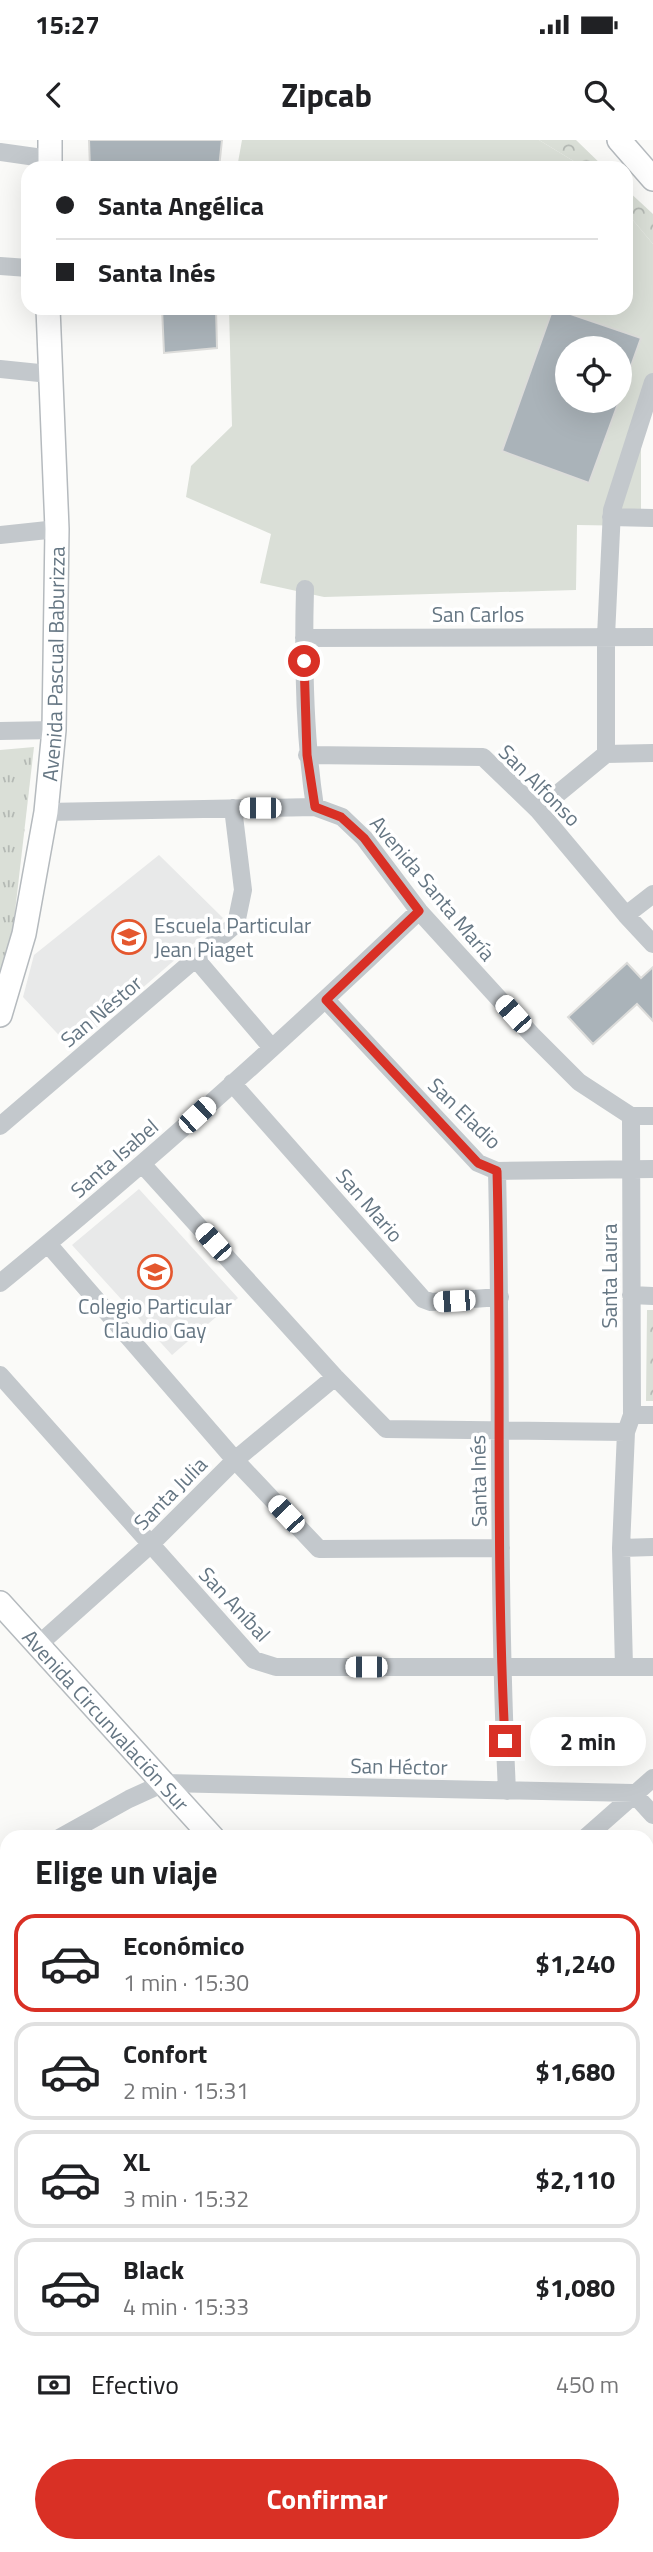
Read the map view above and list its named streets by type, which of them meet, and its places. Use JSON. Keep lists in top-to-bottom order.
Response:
{
  "streets": {
    "main road": ["Avenida Pascual Baburizza", "Avenida Circunvalación Sur"],
    "street": [
      "San Carlos",
      "San Alfonso",
      "Avenida Santa María",
      "San Néstor",
      "San Eladio",
      "Santa Isabel",
      "San Mario",
      "Santa Laura",
      "Santa Inés",
      "Santa Julia",
      "San Aníbal",
      "San Héctor"
    ]
  },
  "crossings": [
    ["Avenida Pascual Baburizza", "Avenida Santa María"],
    ["Avenida Santa María", "San Néstor"],
    ["Avenida Santa María", "Santa Isabel"],
    ["Avenida Santa María", "Santa Laura"],
    ["San Eladio", "Santa Isabel"],
    ["San Eladio", "Santa Laura"],
    ["San Eladio", "Santa Inés"],
    ["Santa Isabel", "San Mario"],
    ["San Mario", "Santa Inés"],
    ["Santa Laura", "San Aníbal"],
    ["Santa Inés", "San Aníbal"],
    ["Santa Inés", "San Héctor"],
    ["Santa Julia", "San Aníbal"],
    ["Santa Julia", "Avenida Circunvalación Sur"],
    ["Avenida Circunvalación Sur", "San Héctor"]
  ],
  "places": {
    "school or university": ["Escuela Particular Jean Piaget", "Colegio Particular Claudio Gay"]
  },
  "page": {
    "status": "15:27",
    "header": "Zipcab",
    "banner": ["Santa Angélica", "Santa Inés"],
    "bubble": "2 min",
    "heading": "Elige un viaje",
    "list": [
      {
        "name": "Económico",
        "note": "1 min · 15:30",
        "value": "$1,240"
      },
      {
        "name": "Confort",
        "note": "2 min · 15:31",
        "value": "$1,680"
      },
      {
        "name": "XL",
        "note": "3 min · 15:32",
        "value": "$2,110"
      },
      {
        "name": "Black",
        "note": "4 min · 15:33",
        "value": "$1,080"
      }
    ],
    "pay": ["Efectivo", "450 m"],
    "buttons": "Confirmar"
  }
}
